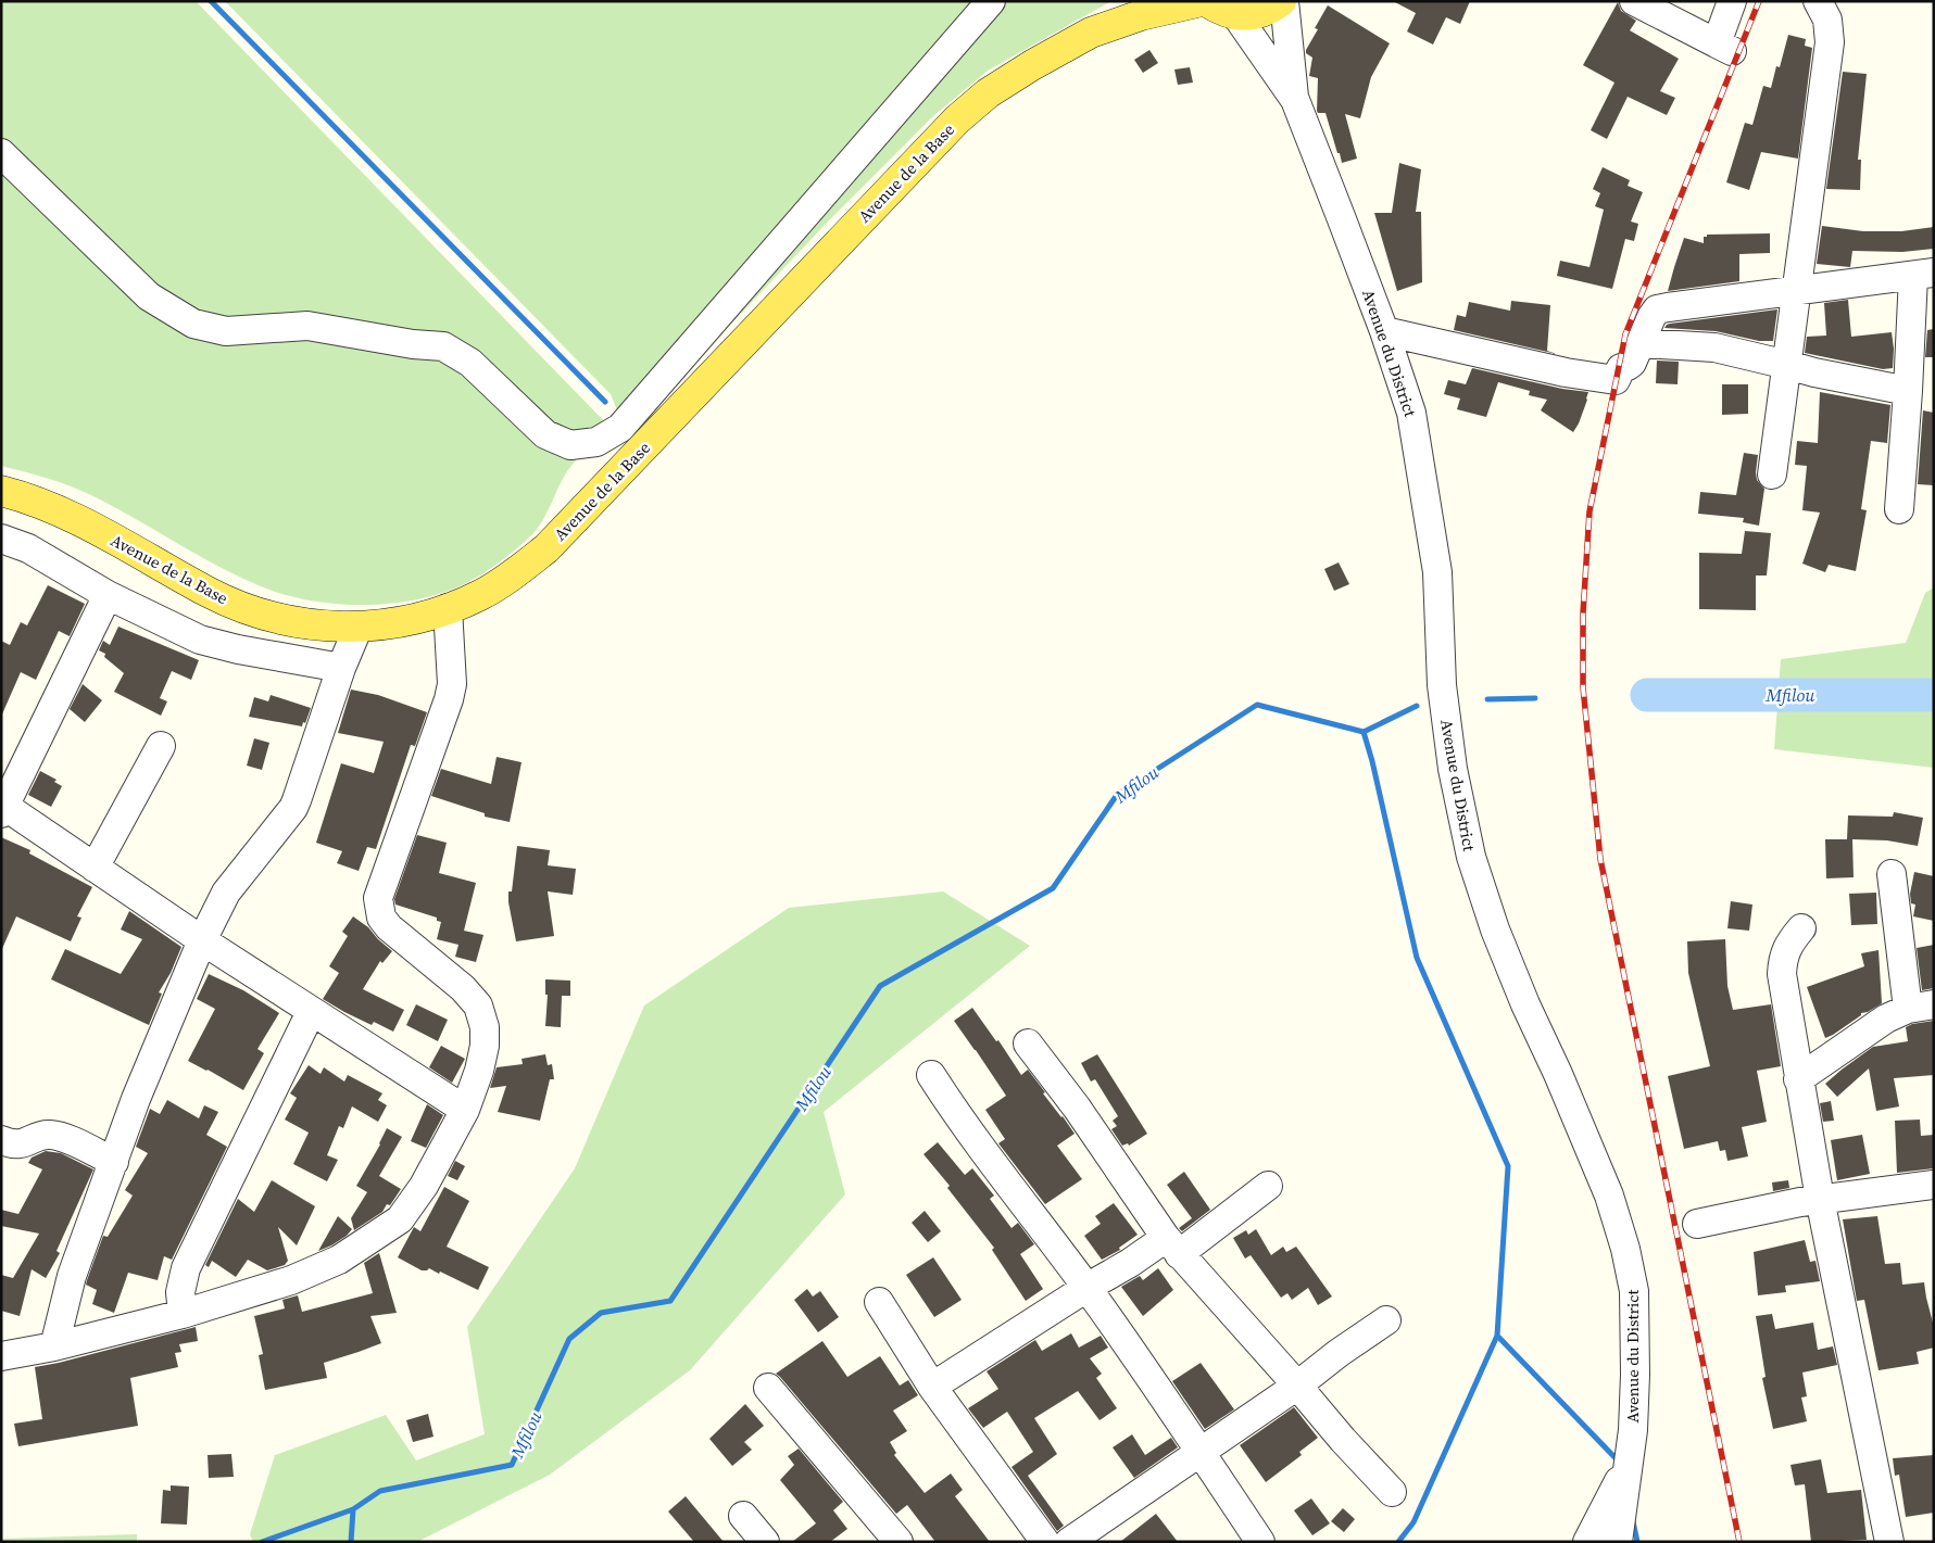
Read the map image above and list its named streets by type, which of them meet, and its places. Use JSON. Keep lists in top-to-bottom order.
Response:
{
  "streets": {
    "main road": ["Avenue de la Base"],
    "street": ["Avenue du District"]
  },
  "water": ["Mfilou"]
}
